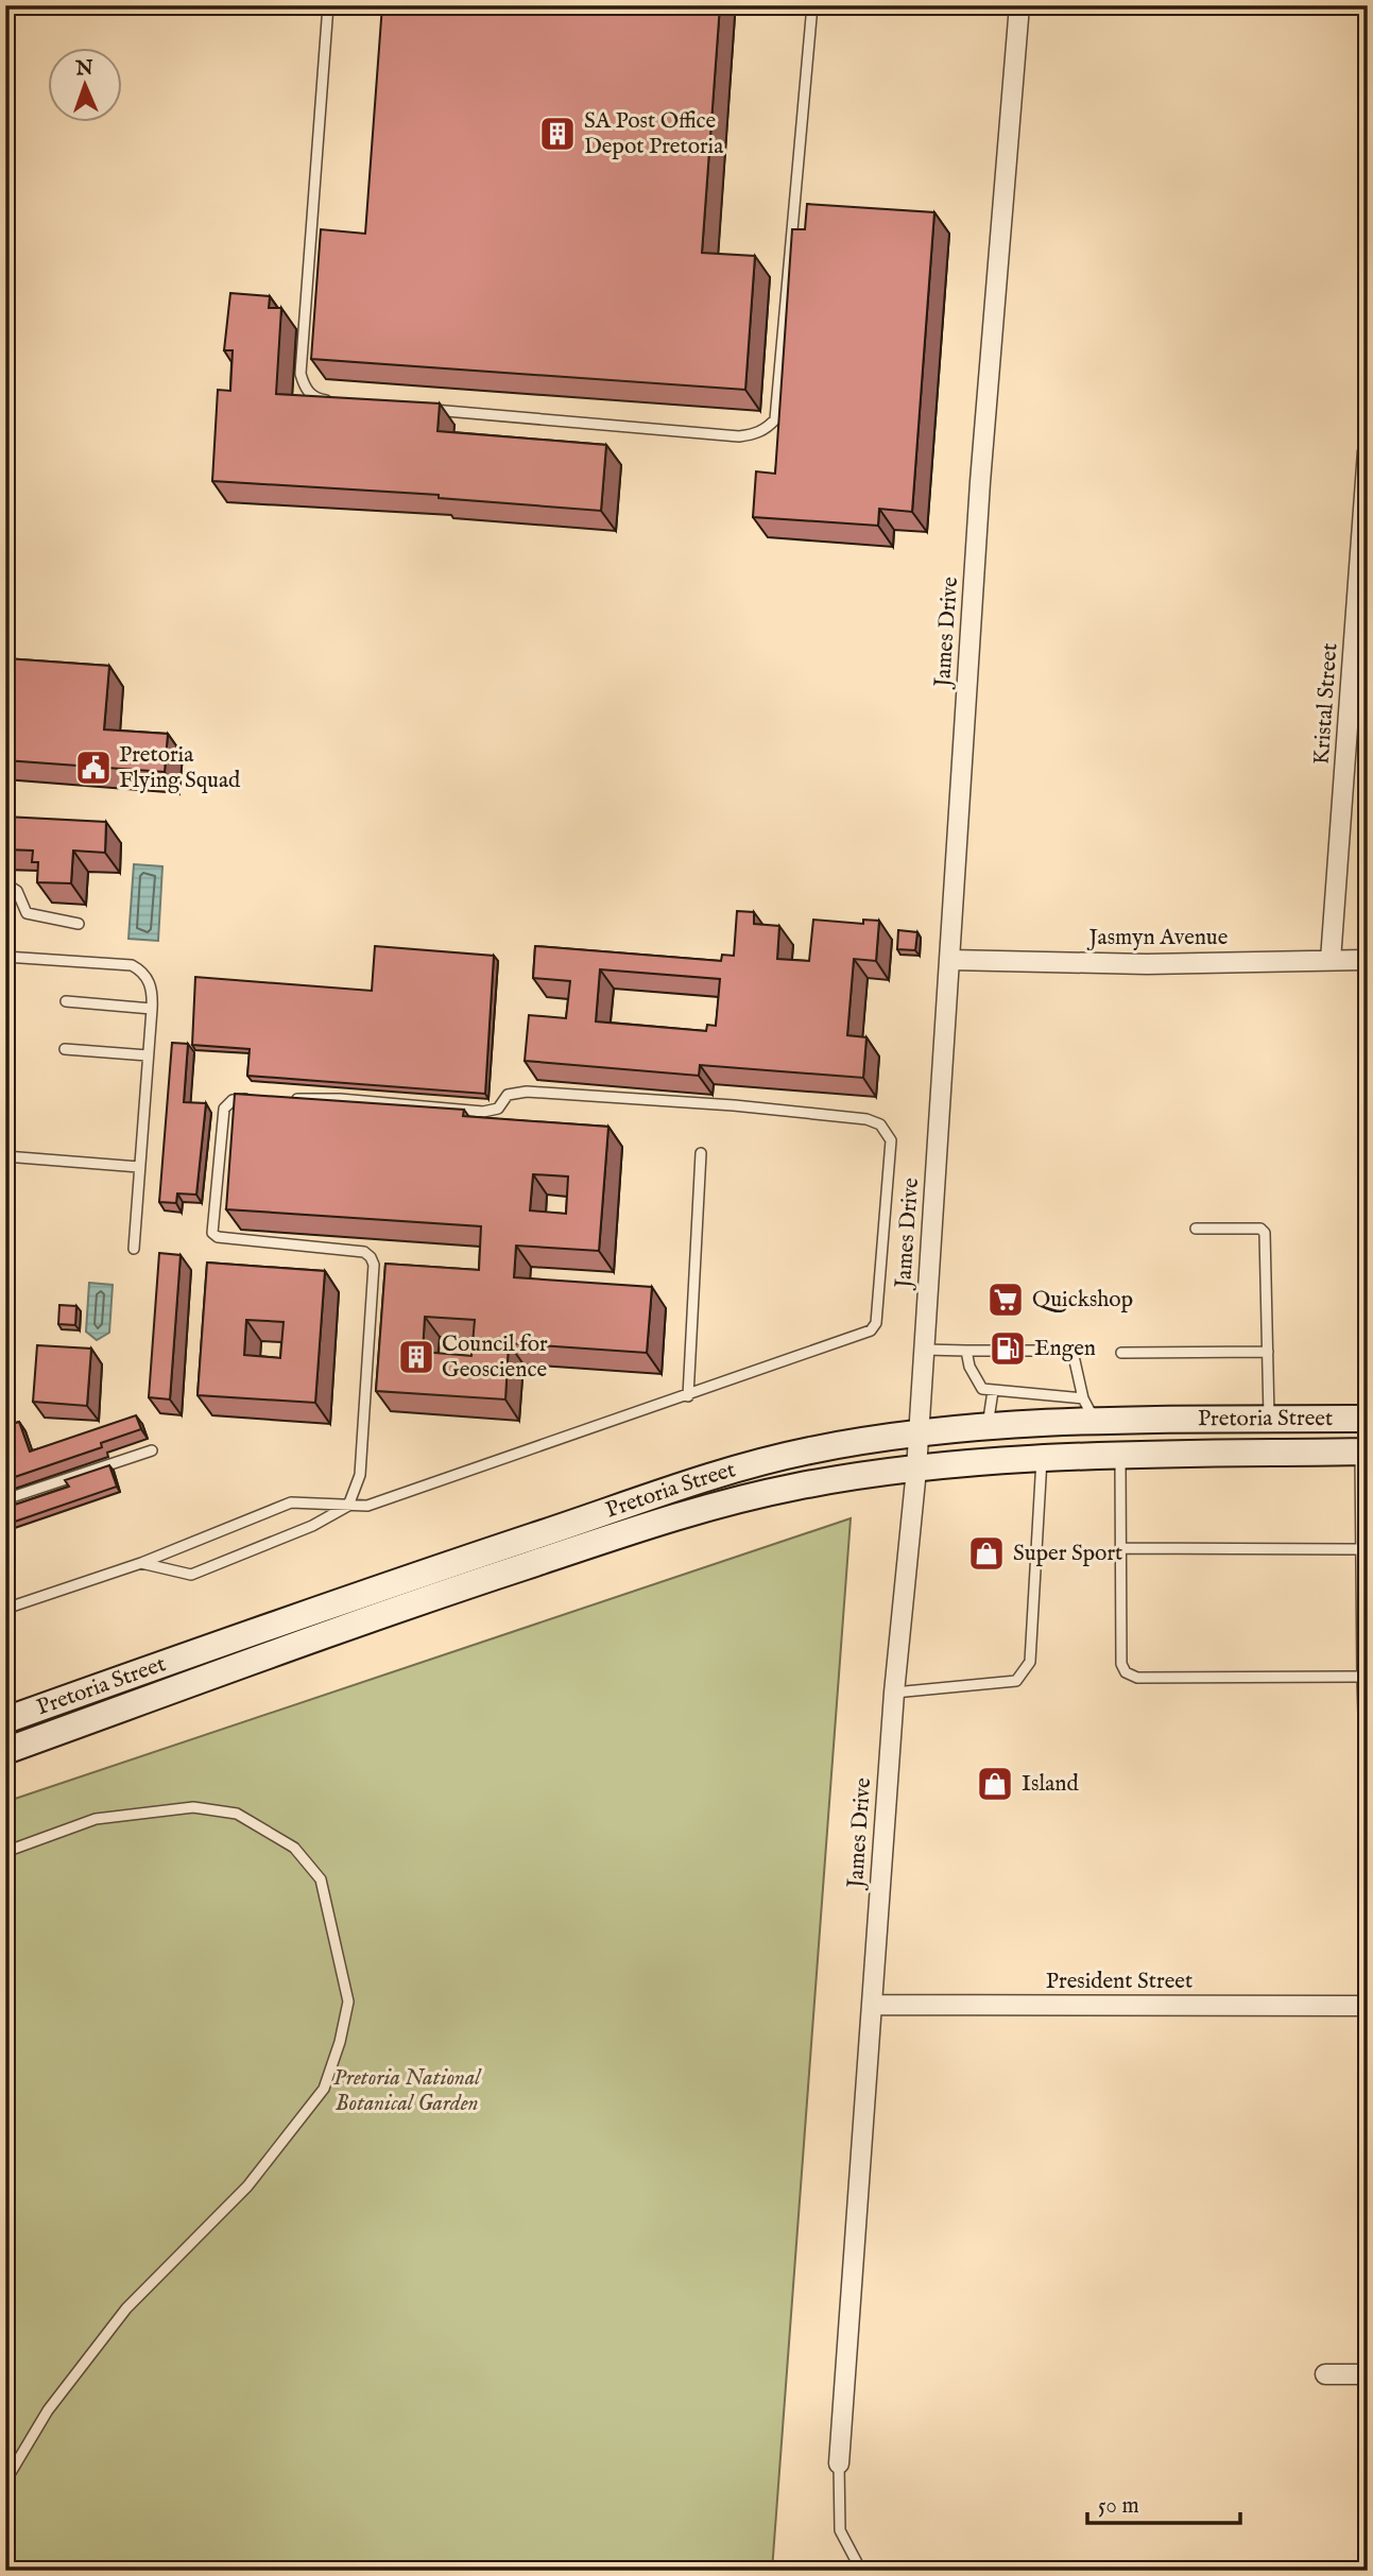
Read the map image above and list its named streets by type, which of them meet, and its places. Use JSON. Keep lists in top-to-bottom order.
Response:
{
  "streets": {
    "main road": ["Pretoria Street"],
    "street": [
      "James Drive",
      "Kristal Street",
      "Jasmyn Avenue",
      "President Street"
    ]
  },
  "crossings": [
    ["James Drive", "Jasmyn Avenue"],
    ["James Drive", "Pretoria Street"],
    ["James Drive", "President Street"],
    ["Kristal Street", "Jasmyn Avenue"]
  ],
  "parks": ["Pretoria National Botanical Garden"],
  "places": {
    "building": ["SA Post Office Depot Pretoria", "Council for Geoscience"],
    "public building": ["Pretoria Flying Squad"],
    "supermarket": ["Quickshop"],
    "fuel station": ["Engen"],
    "shop": ["Super Sport", "Island"]
  },
  "scale_bar": "50 m",
  "north": "top"
}
